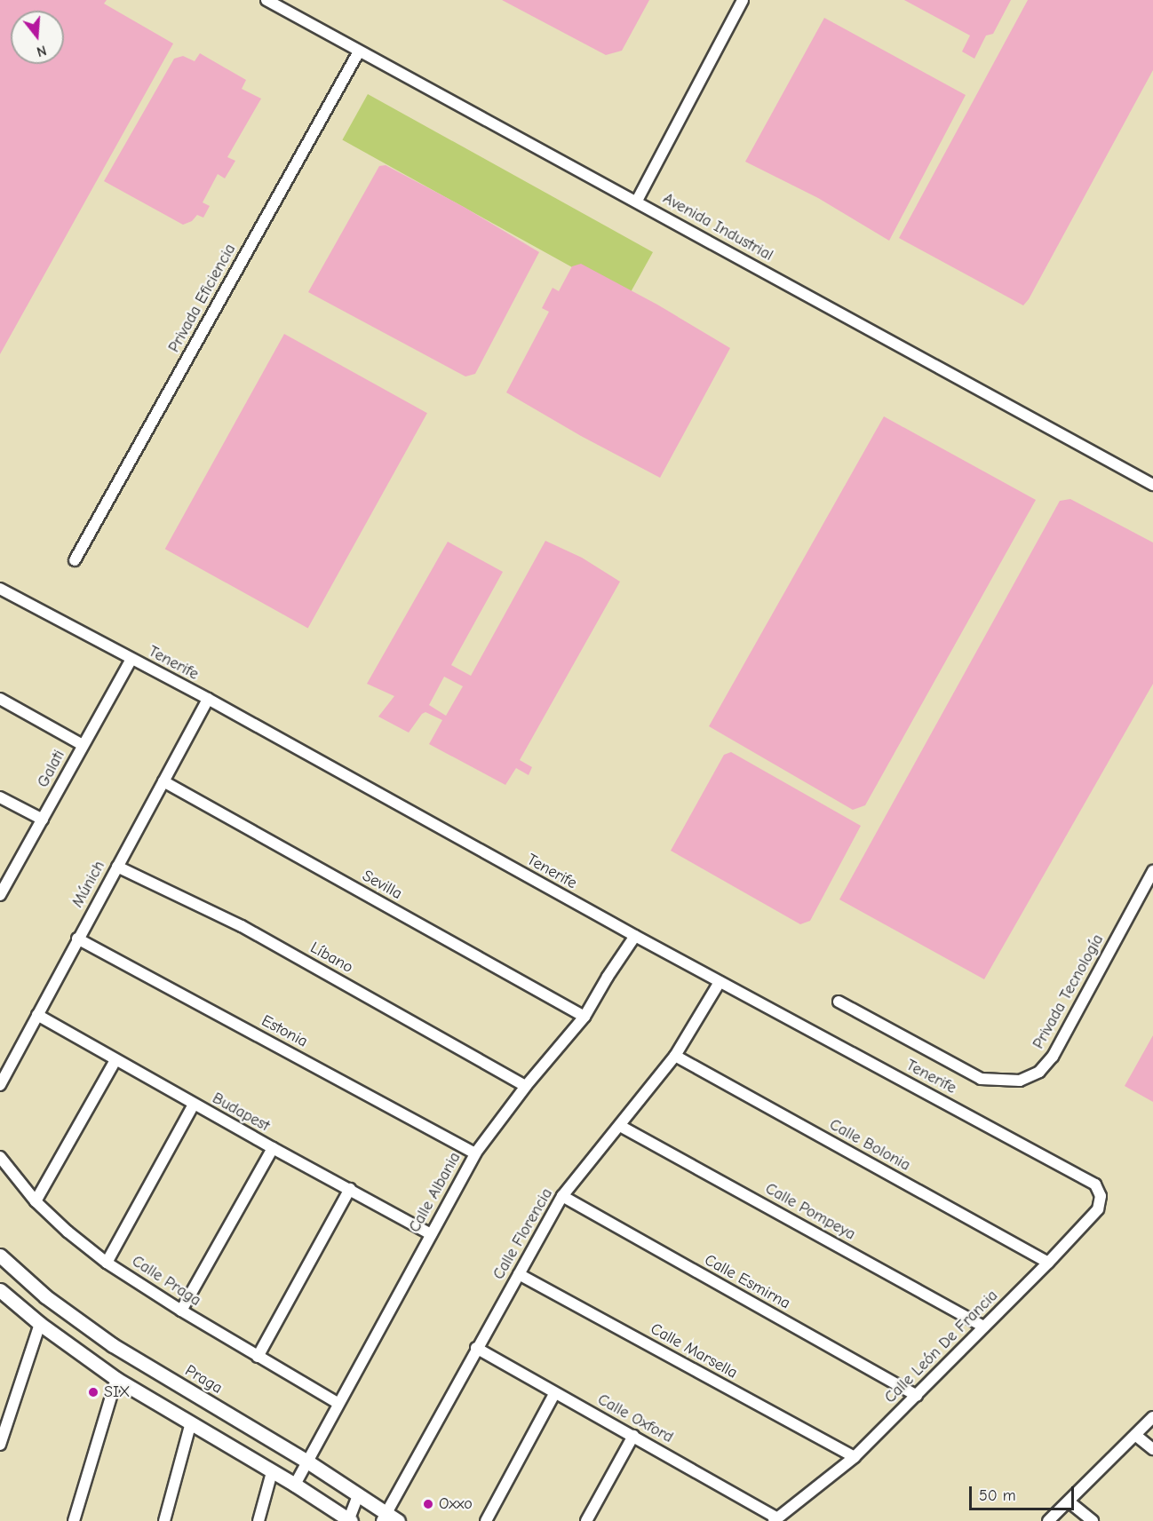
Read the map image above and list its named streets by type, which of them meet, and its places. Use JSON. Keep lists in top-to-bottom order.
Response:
{
  "streets": {
    "street": [
      "Avenida Industrial",
      "Privada Eficiencia",
      "Tenerife",
      "Galati",
      "Múnich",
      "Sevilla",
      "Líbano",
      "Privada Tecnología",
      "Estonia",
      "Budapest",
      "Calle Bolonia",
      "Calle Albania",
      "Calle Pompeya",
      "Calle Florencia",
      "Calle Praga",
      "Calle Esmirna",
      "Calle León De Francia",
      "Calle Marsella",
      "Praga",
      "Calle Oxford"
    ]
  },
  "crossings": [
    ["Avenida Industrial", "Privada Eficiencia"],
    ["Tenerife", "Galati"],
    ["Tenerife", "Múnich"],
    ["Tenerife", "Calle Albania"],
    ["Tenerife", "Calle Florencia"],
    ["Tenerife", "Calle León De Francia"],
    ["Múnich", "Sevilla"],
    ["Múnich", "Líbano"],
    ["Múnich", "Estonia"],
    ["Múnich", "Budapest"],
    ["Sevilla", "Calle Albania"],
    ["Líbano", "Calle Albania"],
    ["Estonia", "Calle Albania"],
    ["Budapest", "Calle Albania"],
    ["Calle Bolonia", "Calle Florencia"],
    ["Calle Bolonia", "Calle León De Francia"],
    ["Calle Albania", "Calle Praga"],
    ["Calle Albania", "Praga"],
    ["Calle Pompeya", "Calle Florencia"],
    ["Calle Pompeya", "Calle León De Francia"],
    ["Calle Florencia", "Calle Esmirna"],
    ["Calle Florencia", "Calle Marsella"],
    ["Calle Florencia", "Praga"],
    ["Calle Florencia", "Calle Oxford"],
    ["Calle Esmirna", "Calle León De Francia"],
    ["Calle León De Francia", "Calle Marsella"],
    ["Calle León De Francia", "Calle Oxford"]
  ],
  "places": ["SIX", "Oxxo"],
  "scale_bar": "50 m",
  "north": "bottom"
}
